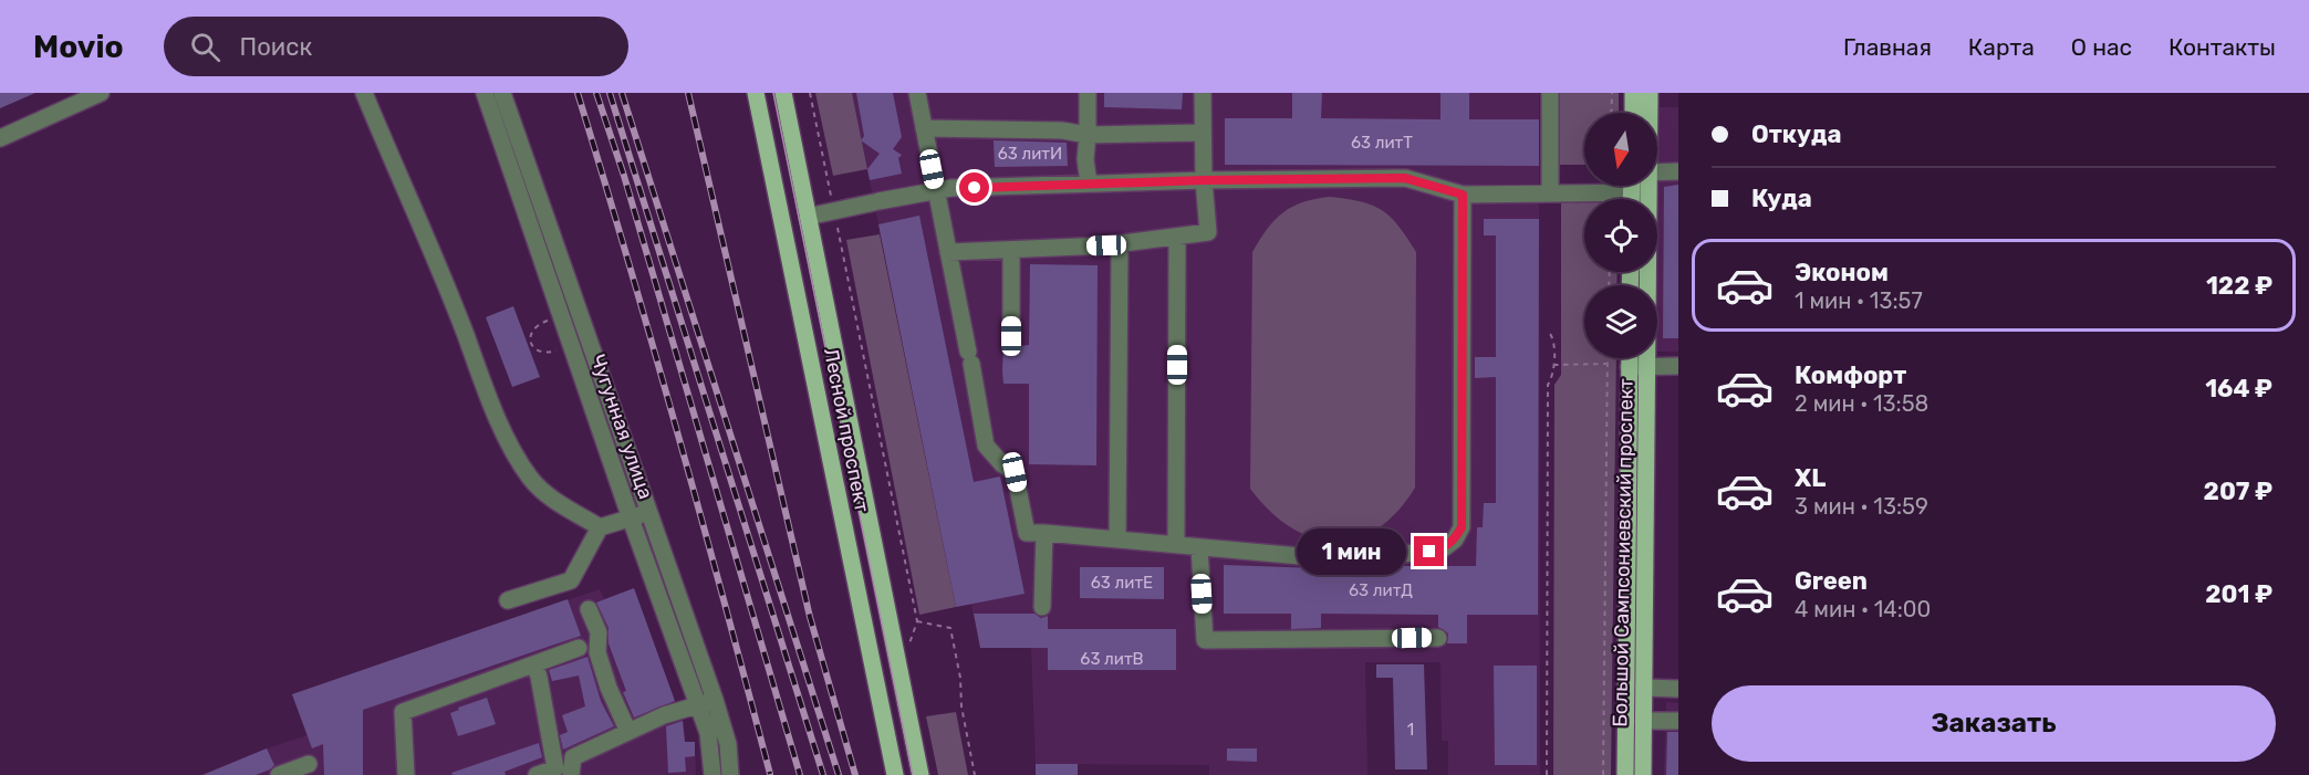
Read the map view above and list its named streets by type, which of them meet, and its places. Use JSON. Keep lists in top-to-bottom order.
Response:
{
  "streets": {
    "main road": ["Лесной проспект", "Большой Сампсониевский проспект"],
    "street": ["Чугунная улица"]
  },
  "house_numbers": [
    "63 литТ",
    "63 литИ",
    "63 литЕ",
    "63 литД",
    "63 литВ",
    "1"
  ],
  "north": "bottom",
  "page": {
    "header": "Movio",
    "search": "Поиск",
    "nav": [
      "Главная",
      "Карта",
      "О нас",
      "Контакты"
    ],
    "banner": ["Откуда", "Куда"],
    "list": [
      {
        "name": "Эконом",
        "note": "1 мин · 13:57",
        "value": "122 ₽"
      },
      {
        "name": "Комфорт",
        "note": "2 мин · 13:58",
        "value": "164 ₽"
      },
      {
        "name": "XL",
        "note": "3 мин · 13:59",
        "value": "207 ₽"
      },
      {
        "name": "Green",
        "note": "4 мин · 14:00",
        "value": "201 ₽"
      }
    ],
    "bubble": "1 мин",
    "buttons": "Заказать"
  }
}
